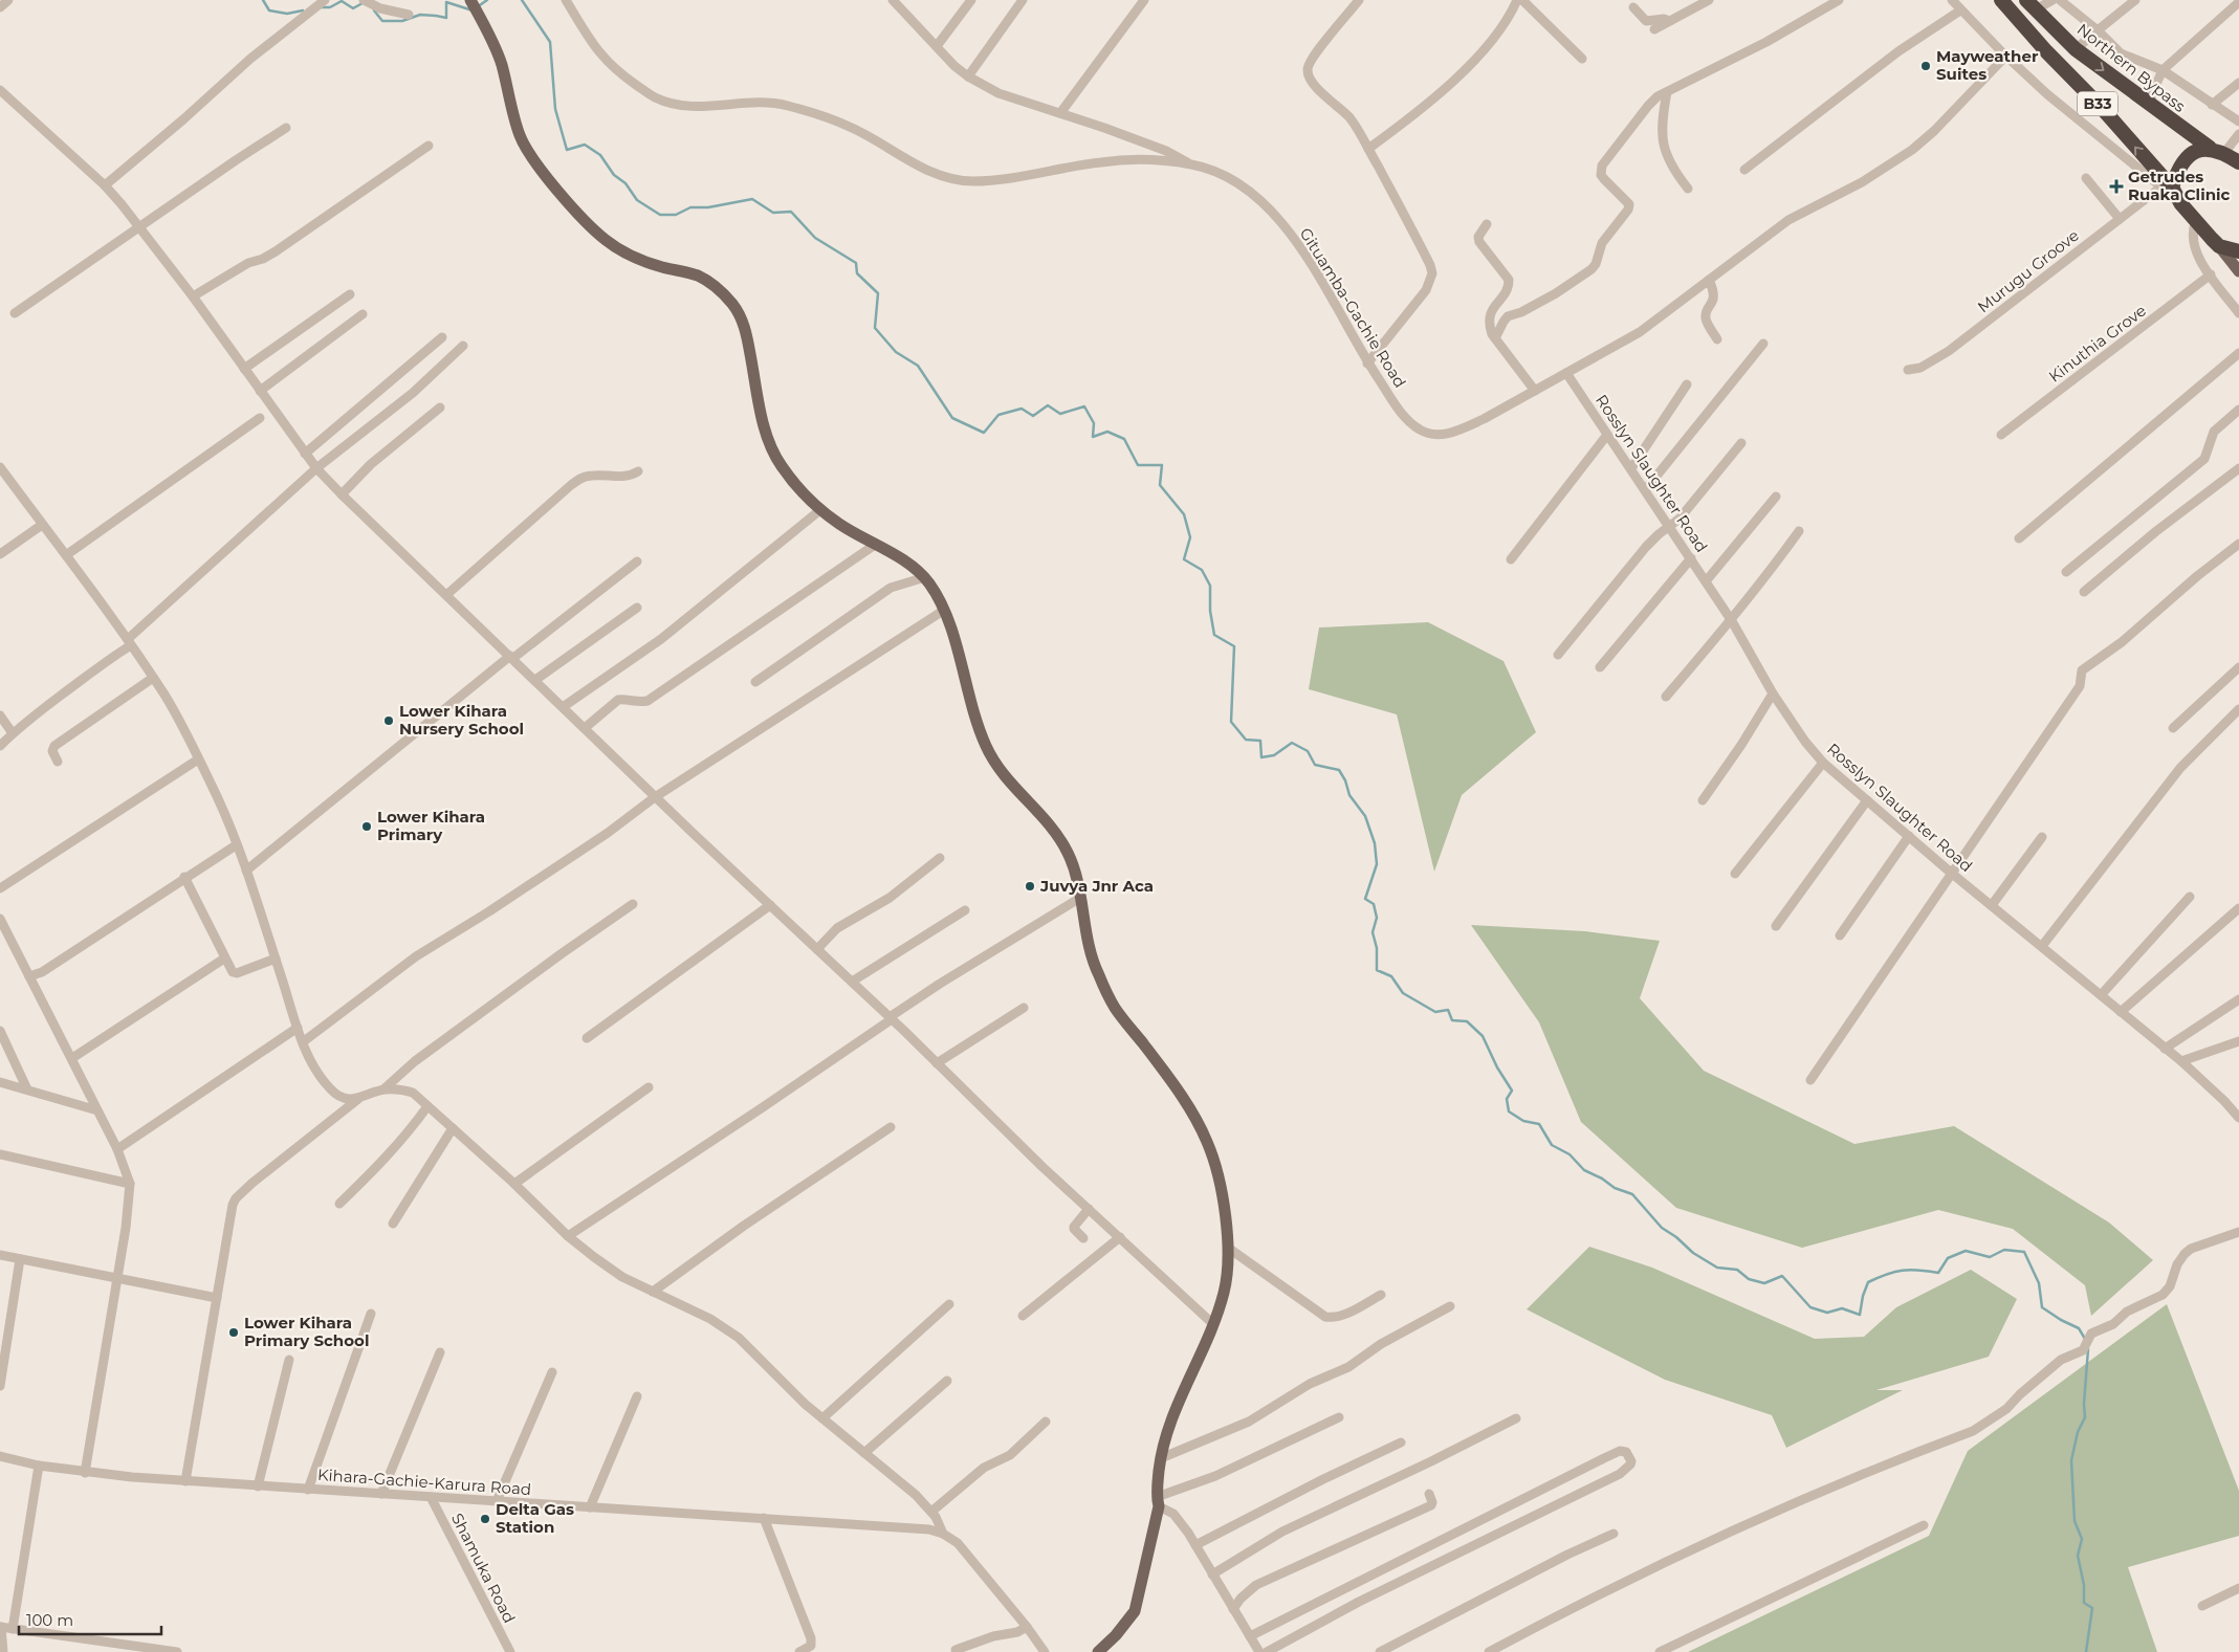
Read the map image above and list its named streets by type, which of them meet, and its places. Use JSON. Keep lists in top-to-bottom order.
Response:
{
  "streets": {
    "highway": ["Northern Bypass", "B33"],
    "street": [
      "Murugu Groove",
      "Gituamba-Gachie Road",
      "Kinuthia Grove",
      "Rosslyn Slaughter Road",
      "Kihara-Gachie-Karura Road",
      "Shamuka Road"
    ]
  },
  "crossings": [
    ["B33", "Murugu Groove"],
    ["Gituamba-Gachie Road", "Rosslyn Slaughter Road"],
    ["Kihara-Gachie-Karura Road", "Shamuka Road"]
  ],
  "places": {
    "other": [
      "Mayweather Suites",
      "Lower Kihara Nursery School",
      "Lower Kihara Primary",
      "Juvya Jnr Aca",
      "Lower Kihara Primary School",
      "Delta Gas Station"
    ],
    "health": ["Getrudes Ruaka Clinic"]
  },
  "scale_bar": "100 m"
}
